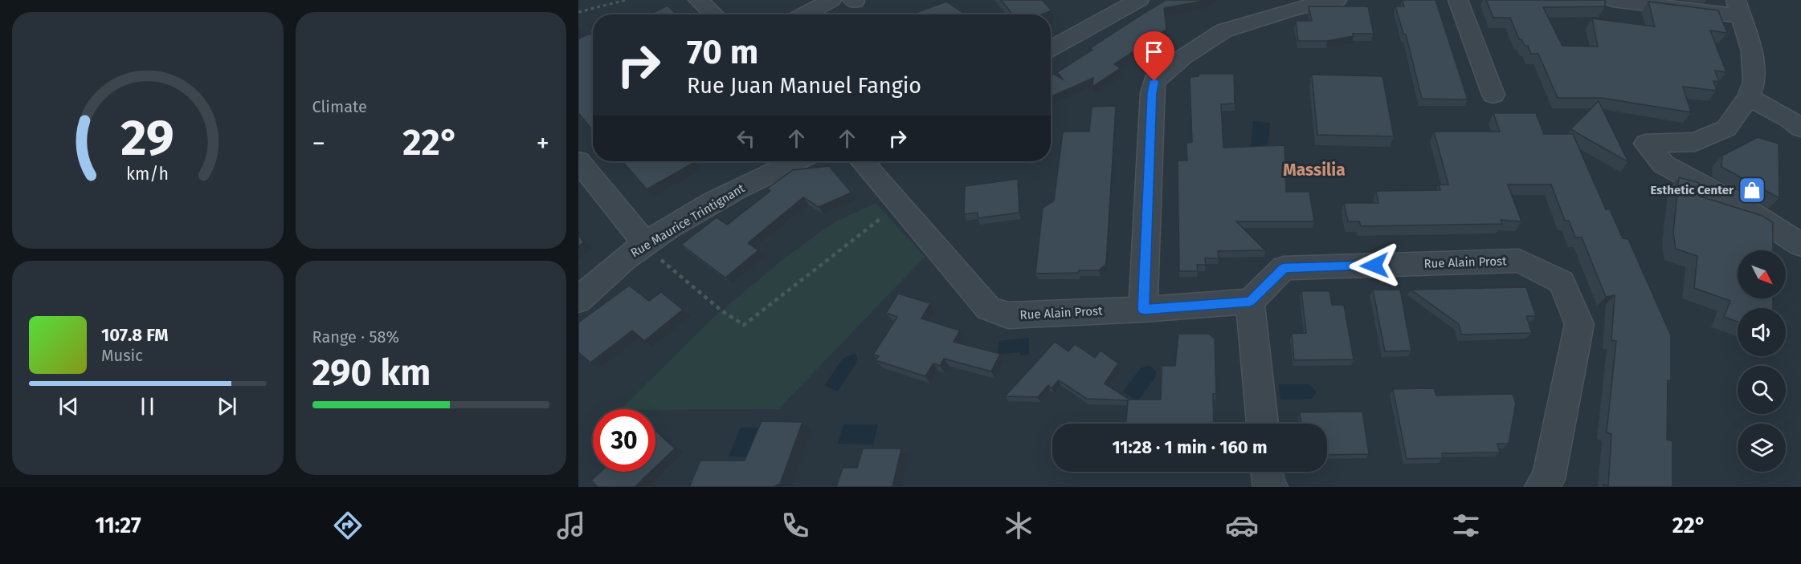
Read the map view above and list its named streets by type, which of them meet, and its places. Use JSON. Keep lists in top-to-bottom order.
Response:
{
  "streets": {
    "street": ["Rue Maurice Trintignant", "Rue Alain Prost"]
  },
  "districts": ["Massilia"],
  "places": {
    "shop": ["Esthetic Center"]
  },
  "north": "bottom right",
  "page": {
    "tile": [
      "Climate",
      ["Range · 58%", "290 km"]
    ],
    "turn": ["70 m", "Rue Juan Manuel Fangio"],
    "heat": ["−", "22°", "+"],
    "song": ["107.8 FM", "Music"],
    "limit": "30",
    "trip": "11:28 · 1 min · 160 m",
    "tabs": ["11:27", "22°"],
    "gauge": ["29", "km/h"]
  }
}
